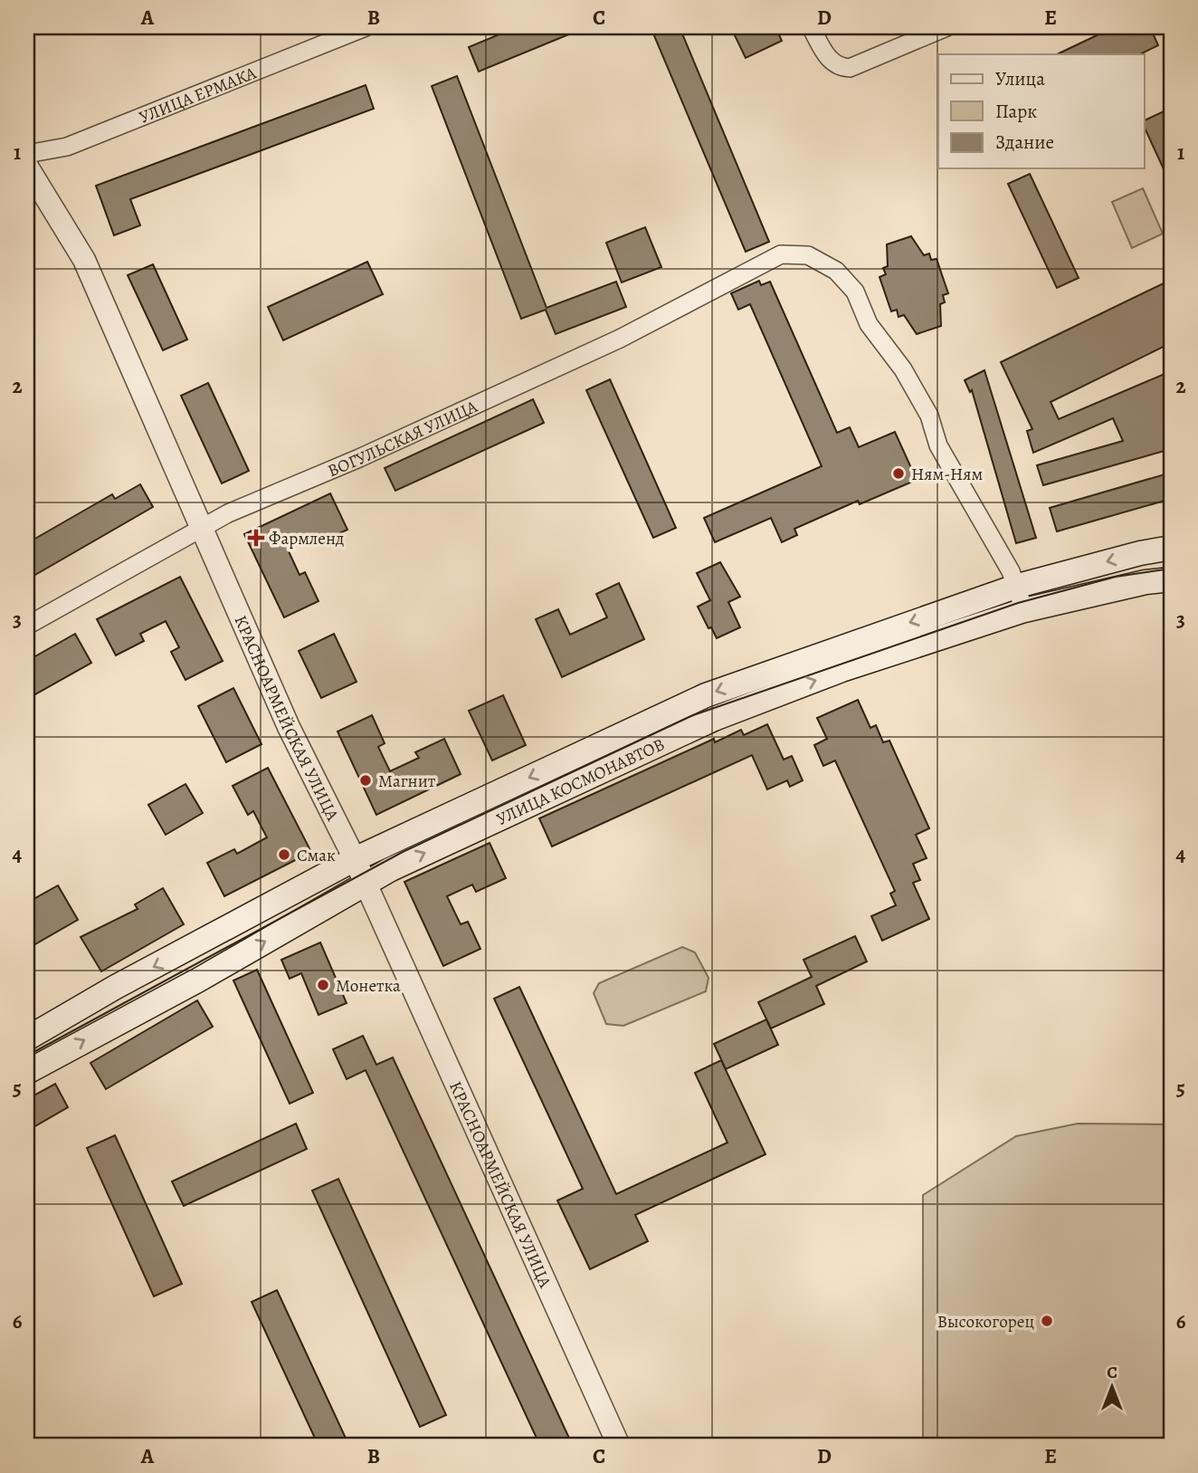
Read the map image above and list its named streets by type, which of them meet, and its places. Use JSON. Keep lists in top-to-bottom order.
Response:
{
  "streets": {
    "main road": ["УЛИЦА КОСМОНАВТОВ"],
    "street": ["УЛИЦА ЕРМАКА", "ВОГУЛЬСКАЯ УЛИЦА", "КРАСНОАРМЕЙСКАЯ УЛИЦА"]
  },
  "crossings": [
    ["ВОГУЛЬСКАЯ УЛИЦА", "КРАСНОАРМЕЙСКАЯ УЛИЦА"],
    ["ВОГУЛЬСКАЯ УЛИЦА", "УЛИЦА КОСМОНАВТОВ"],
    ["КРАСНОАРМЕЙСКАЯ УЛИЦА", "УЛИЦА КОСМОНАВТОВ"]
  ],
  "places": {
    "other": [
      "Ням-Ням",
      "Магнит",
      "Смак",
      "Монетка",
      "Высокогорец"
    ],
    "health": ["Фармленд"]
  },
  "legend": ["Улица", "Парк", "Здание"],
  "north": "top",
  "grid": {
    "columns": [
      "A",
      "B",
      "C",
      "D",
      "E"
    ],
    "rows": [
      "1",
      "2",
      "3",
      "4",
      "5",
      "6"
    ]
  }
}
